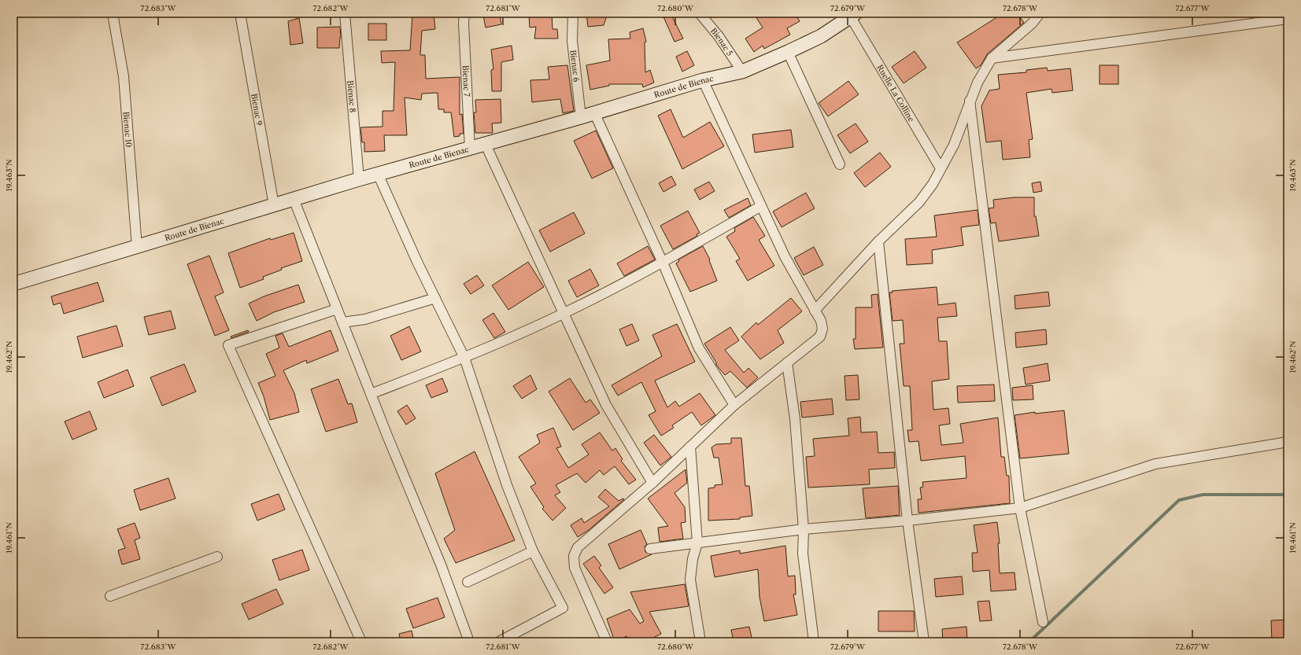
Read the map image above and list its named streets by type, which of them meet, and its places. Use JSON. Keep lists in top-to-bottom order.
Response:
{
  "streets": {
    "main road": ["Route de Bienac"],
    "street": [
      "Bienac 5",
      "Bienac 6",
      "Bienac 7",
      "Ruelle La Colline",
      "Bienac 8",
      "Bienac 9",
      "Bienac 10"
    ]
  },
  "crossings": [
    ["Bienac 5", "Route de Bienac"],
    ["Bienac 6", "Route de Bienac"],
    ["Bienac 7", "Route de Bienac"],
    ["Route de Bienac", "Ruelle La Colline"],
    ["Route de Bienac", "Bienac 8"],
    ["Route de Bienac", "Bienac 9"],
    ["Route de Bienac", "Bienac 10"]
  ],
  "coordinates": [
    "72.683°W",
    "72.682°W",
    "72.681°W",
    "72.680°W",
    "72.679°W",
    "72.678°W",
    "72.677°W",
    "19.463°N",
    "19.462°N",
    "19.461°N"
  ]
}
